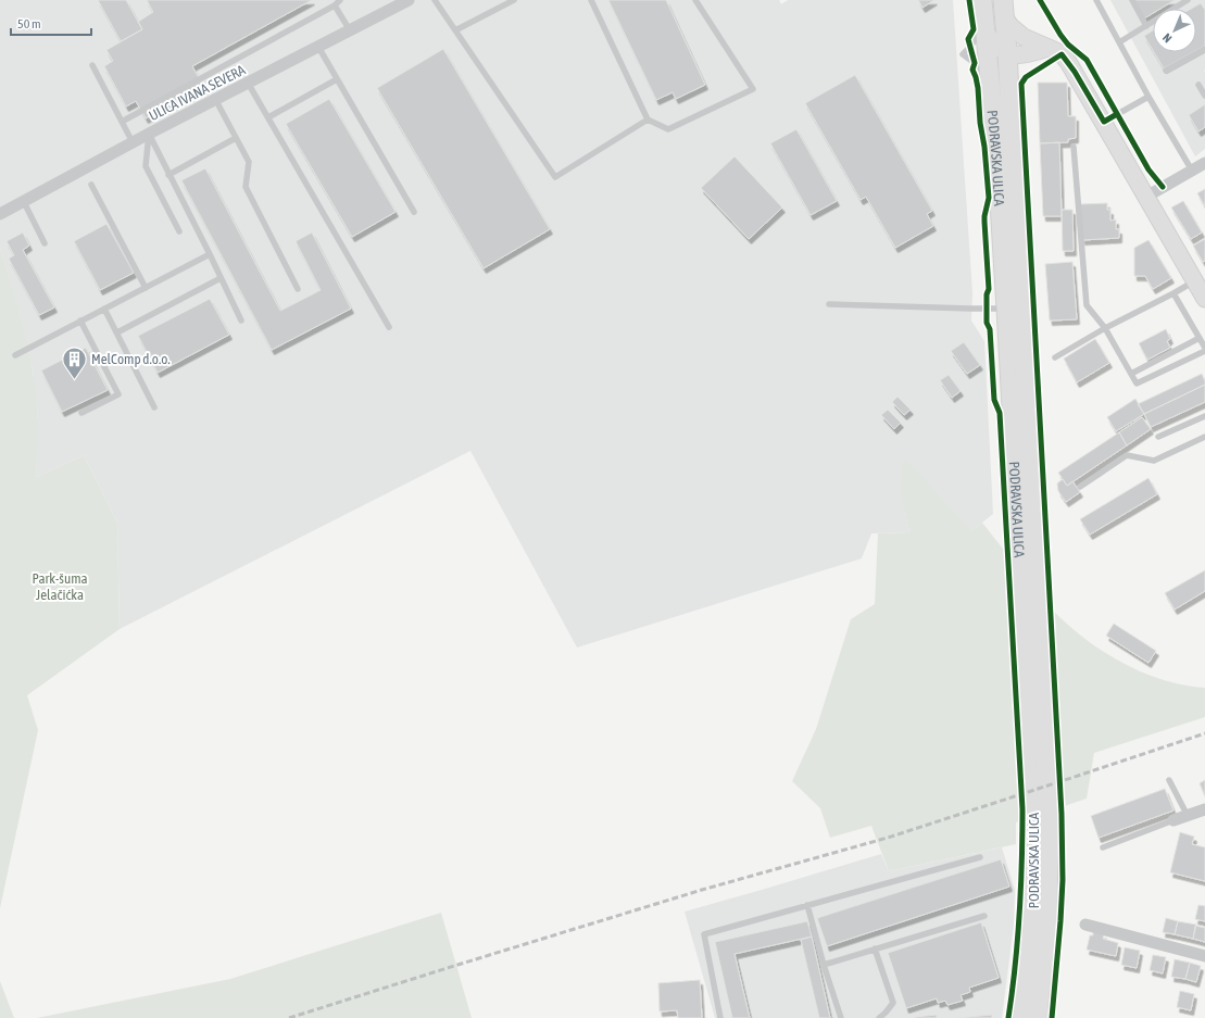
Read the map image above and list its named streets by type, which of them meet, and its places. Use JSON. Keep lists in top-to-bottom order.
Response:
{
  "streets": {
    "main road": ["PODRAVSKA ULICA"],
    "street": ["ULICA IVANA SEVERA"]
  },
  "parks": ["Park-šuma Jelačićka"],
  "places": {
    "building": ["MelComp d.o.o."]
  },
  "scale_bar": "50 m",
  "north": "bottom left"
}
